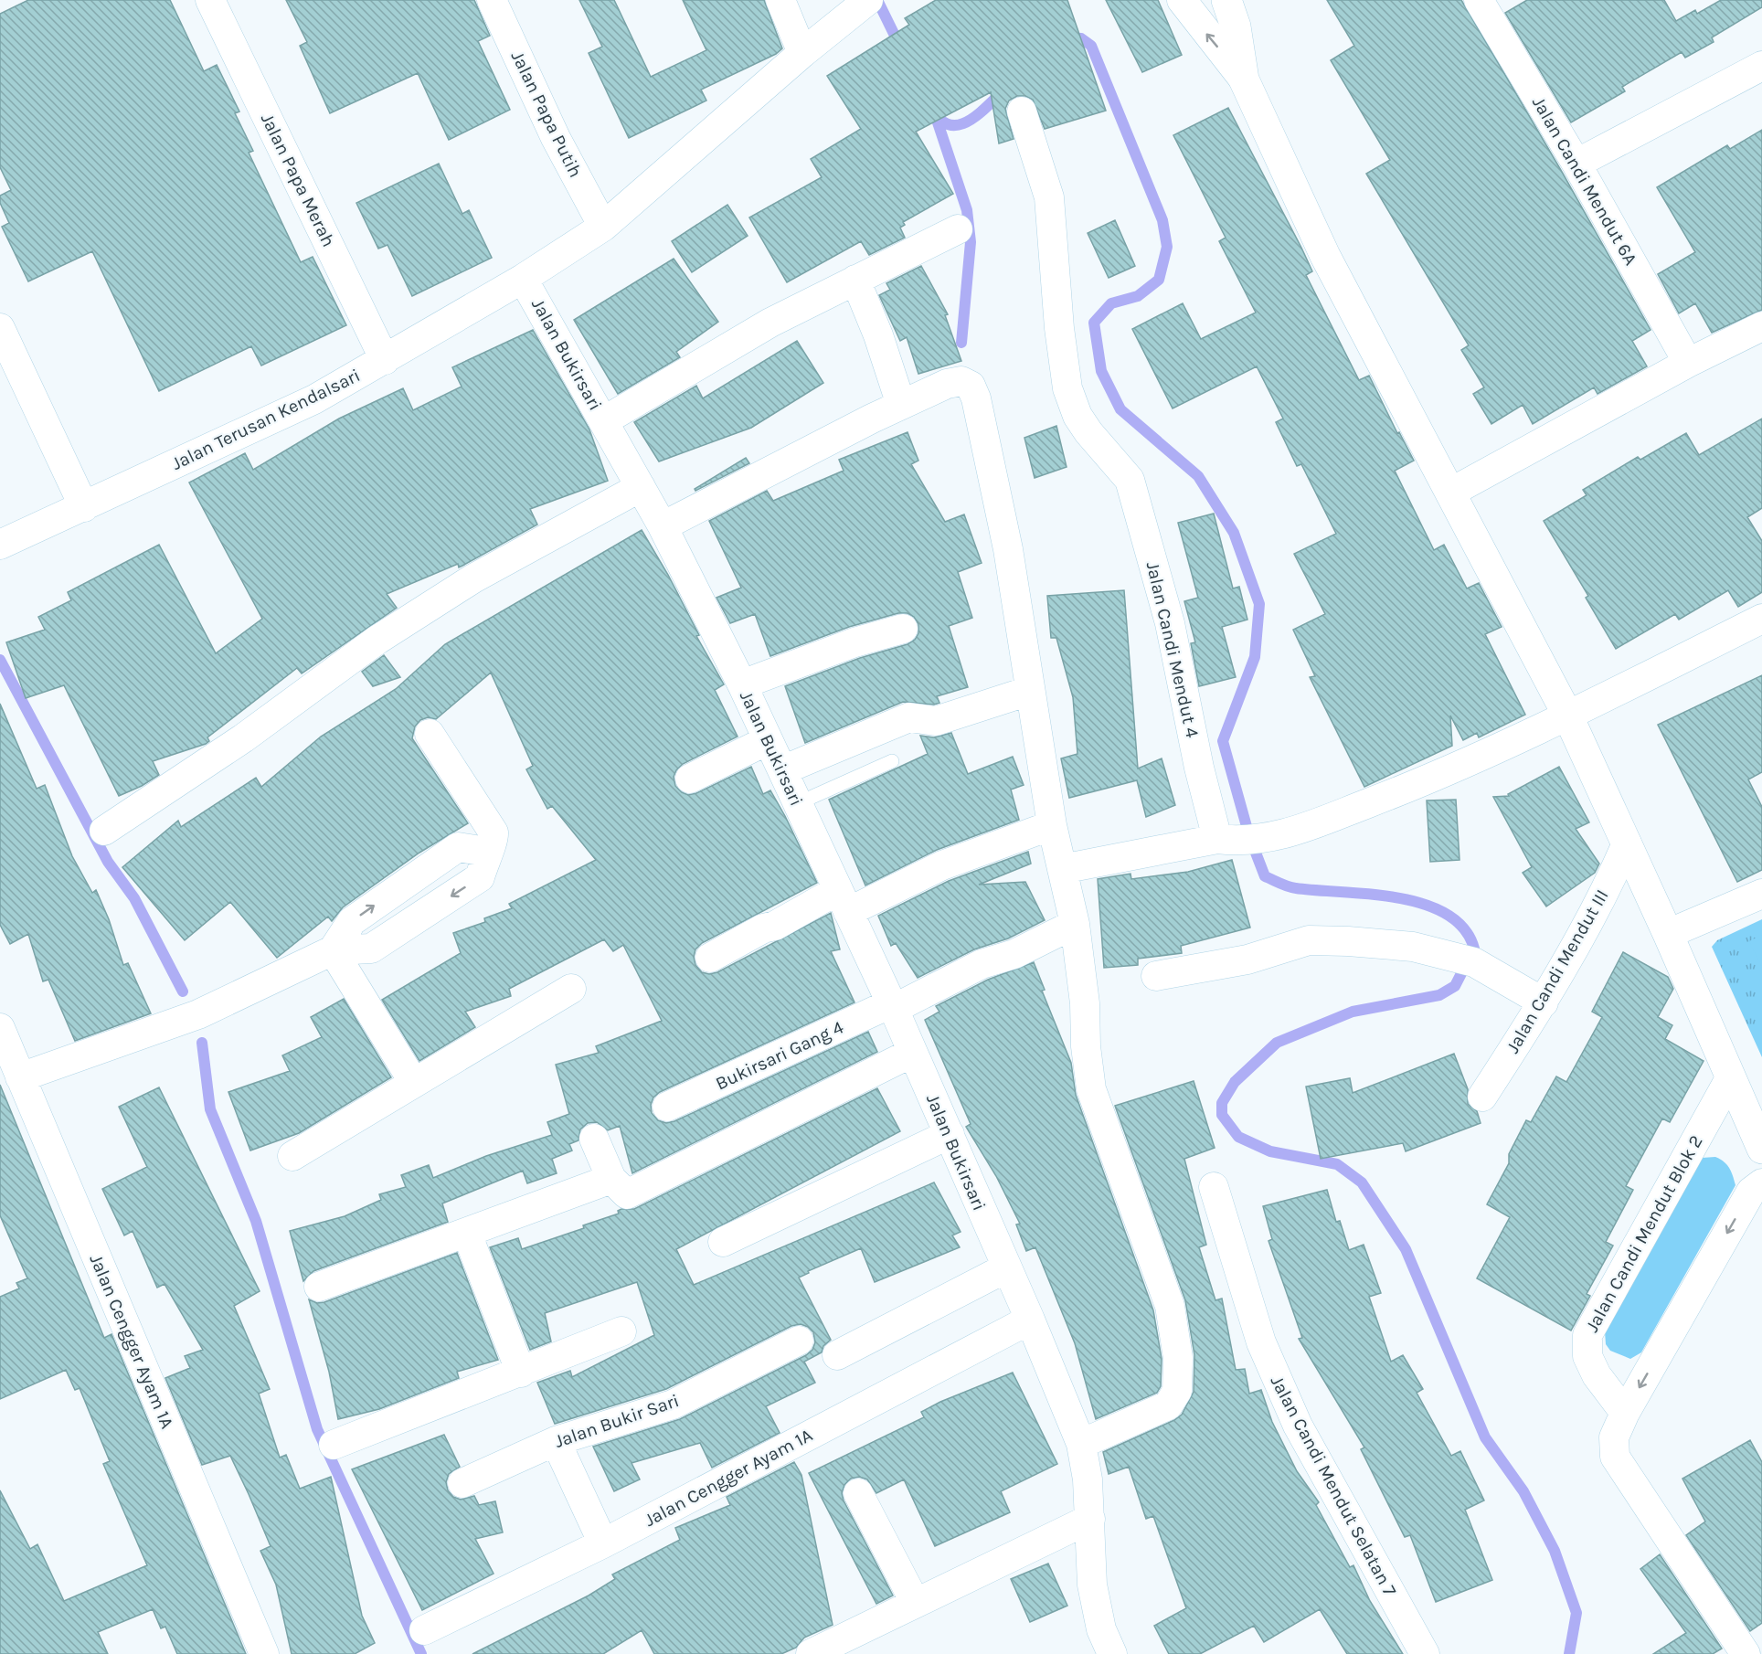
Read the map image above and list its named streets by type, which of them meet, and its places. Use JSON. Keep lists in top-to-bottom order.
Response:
{
  "streets": {
    "street": [
      "Jalan Papa Putih",
      "Jalan Papa Merah",
      "Jalan Candi Mendut 6A",
      "Jalan Bukirsari",
      "Jalan Terusan Kendalsari",
      "Jalan Candi Mendut 4",
      "Jalan Candi Mendut III",
      "Bukirsari Gang 4",
      "Jalan Candi Mendut Blok 2",
      "Jalan Cengger Ayam 1A",
      "Jalan Bukir Sari",
      "Jalan Candi Mendut Selatan 7"
    ]
  },
  "crossings": [
    ["Jalan Papa Putih", "Jalan Bukirsari"],
    ["Jalan Papa Merah", "Jalan Terusan Kendalsari"],
    ["Jalan Bukirsari", "Jalan Terusan Kendalsari"],
    ["Jalan Bukirsari", "Bukirsari Gang 4"],
    ["Jalan Bukirsari", "Jalan Cengger Ayam 1A"]
  ]
}
